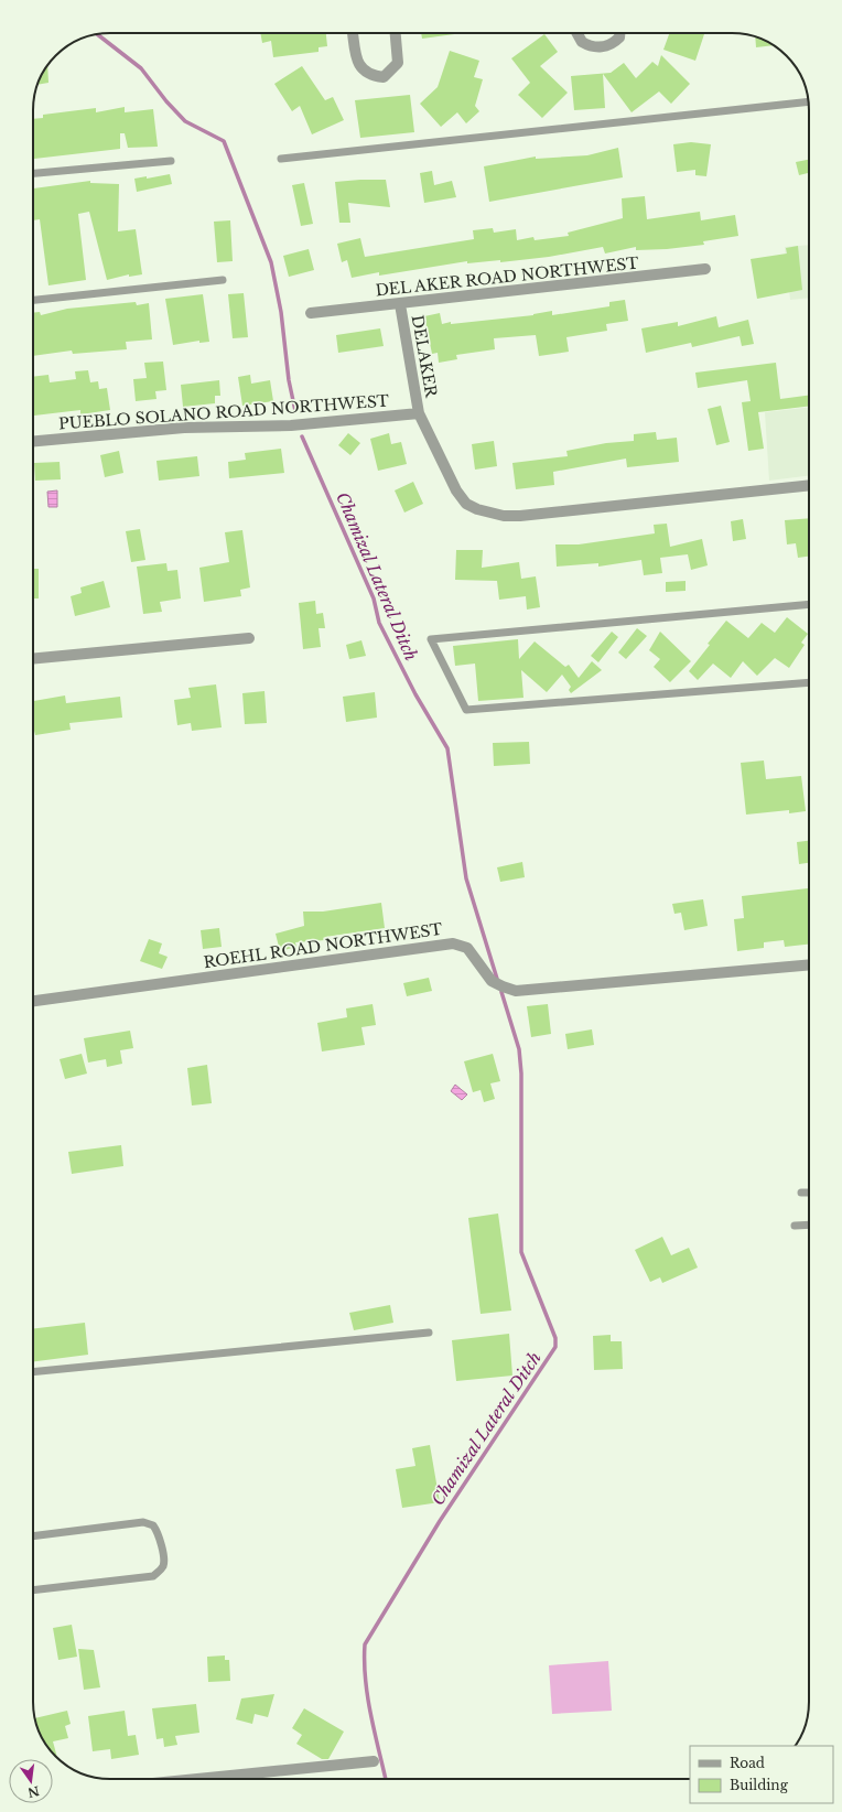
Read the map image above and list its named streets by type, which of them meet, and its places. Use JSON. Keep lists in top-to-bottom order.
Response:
{
  "streets": {
    "street": [
      "DEL AKER ROAD NORTHWEST",
      "DELAKER",
      "PUEBLO SOLANO ROAD NORTHWEST",
      "ROEHL ROAD NORTHWEST"
    ]
  },
  "crossings": [
    ["DEL AKER ROAD NORTHWEST", "DELAKER"],
    ["DELAKER", "PUEBLO SOLANO ROAD NORTHWEST"]
  ],
  "water": ["Chamizal Lateral Ditch"],
  "legend": ["Road", "Building"],
  "north": "bottom"
}
